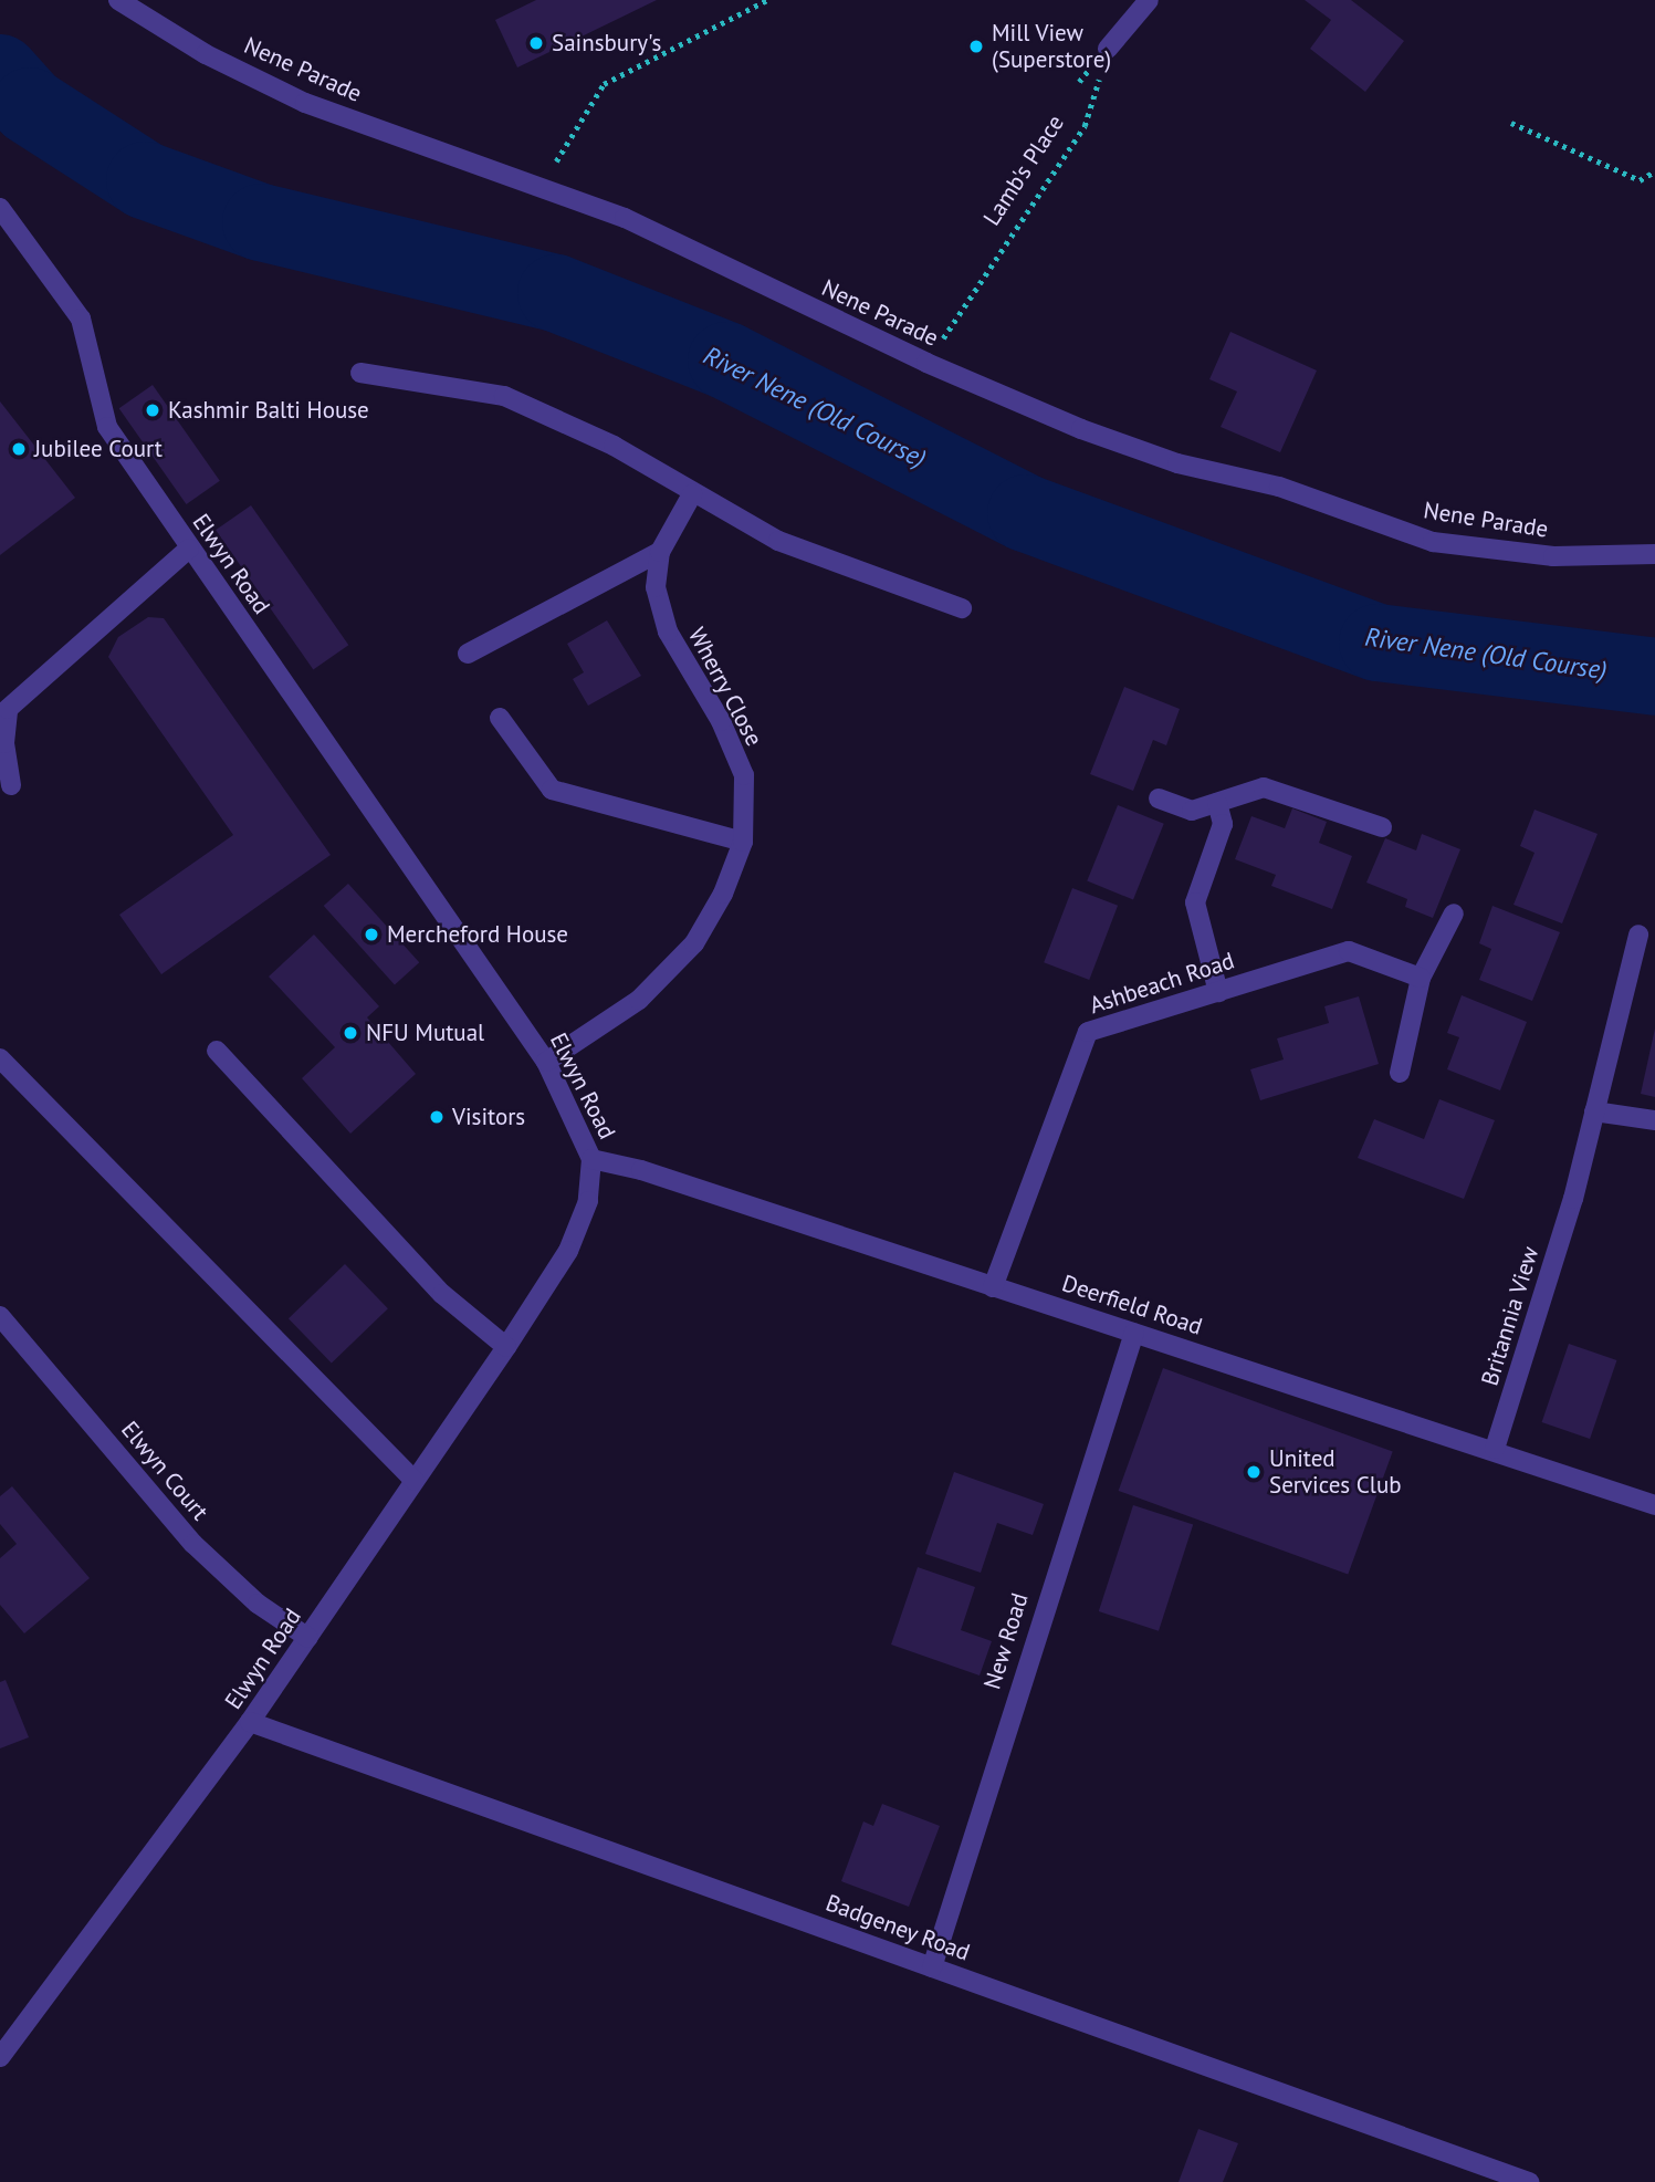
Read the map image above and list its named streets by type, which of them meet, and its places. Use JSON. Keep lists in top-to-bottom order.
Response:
{
  "streets": {
    "street": [
      "Nene Parade",
      "Elwyn Road",
      "Wherry Close",
      "Ashbeach Road",
      "Deerfield Road",
      "Britannia View",
      "Elwyn Court",
      "New Road",
      "Badgeney Road"
    ],
    "path": ["Lamb's Place"]
  },
  "crossings": [
    ["Nene Parade", "Lamb's Place"],
    ["Elwyn Road", "Wherry Close"],
    ["Elwyn Road", "Deerfield Road"],
    ["Elwyn Road", "Elwyn Court"],
    ["Elwyn Road", "Badgeney Road"],
    ["Ashbeach Road", "Deerfield Road"],
    ["Deerfield Road", "Britannia View"],
    ["Deerfield Road", "New Road"],
    ["New Road", "Badgeney Road"]
  ],
  "water": ["River Nene (Old Course)"],
  "places": [
    "Sainsbury's",
    "Mill View (Superstore)",
    "Kashmir Balti House",
    "Jubilee Court",
    "Mercheford House",
    "NFU Mutual",
    "Visitors",
    "United Services Club"
  ]
}
